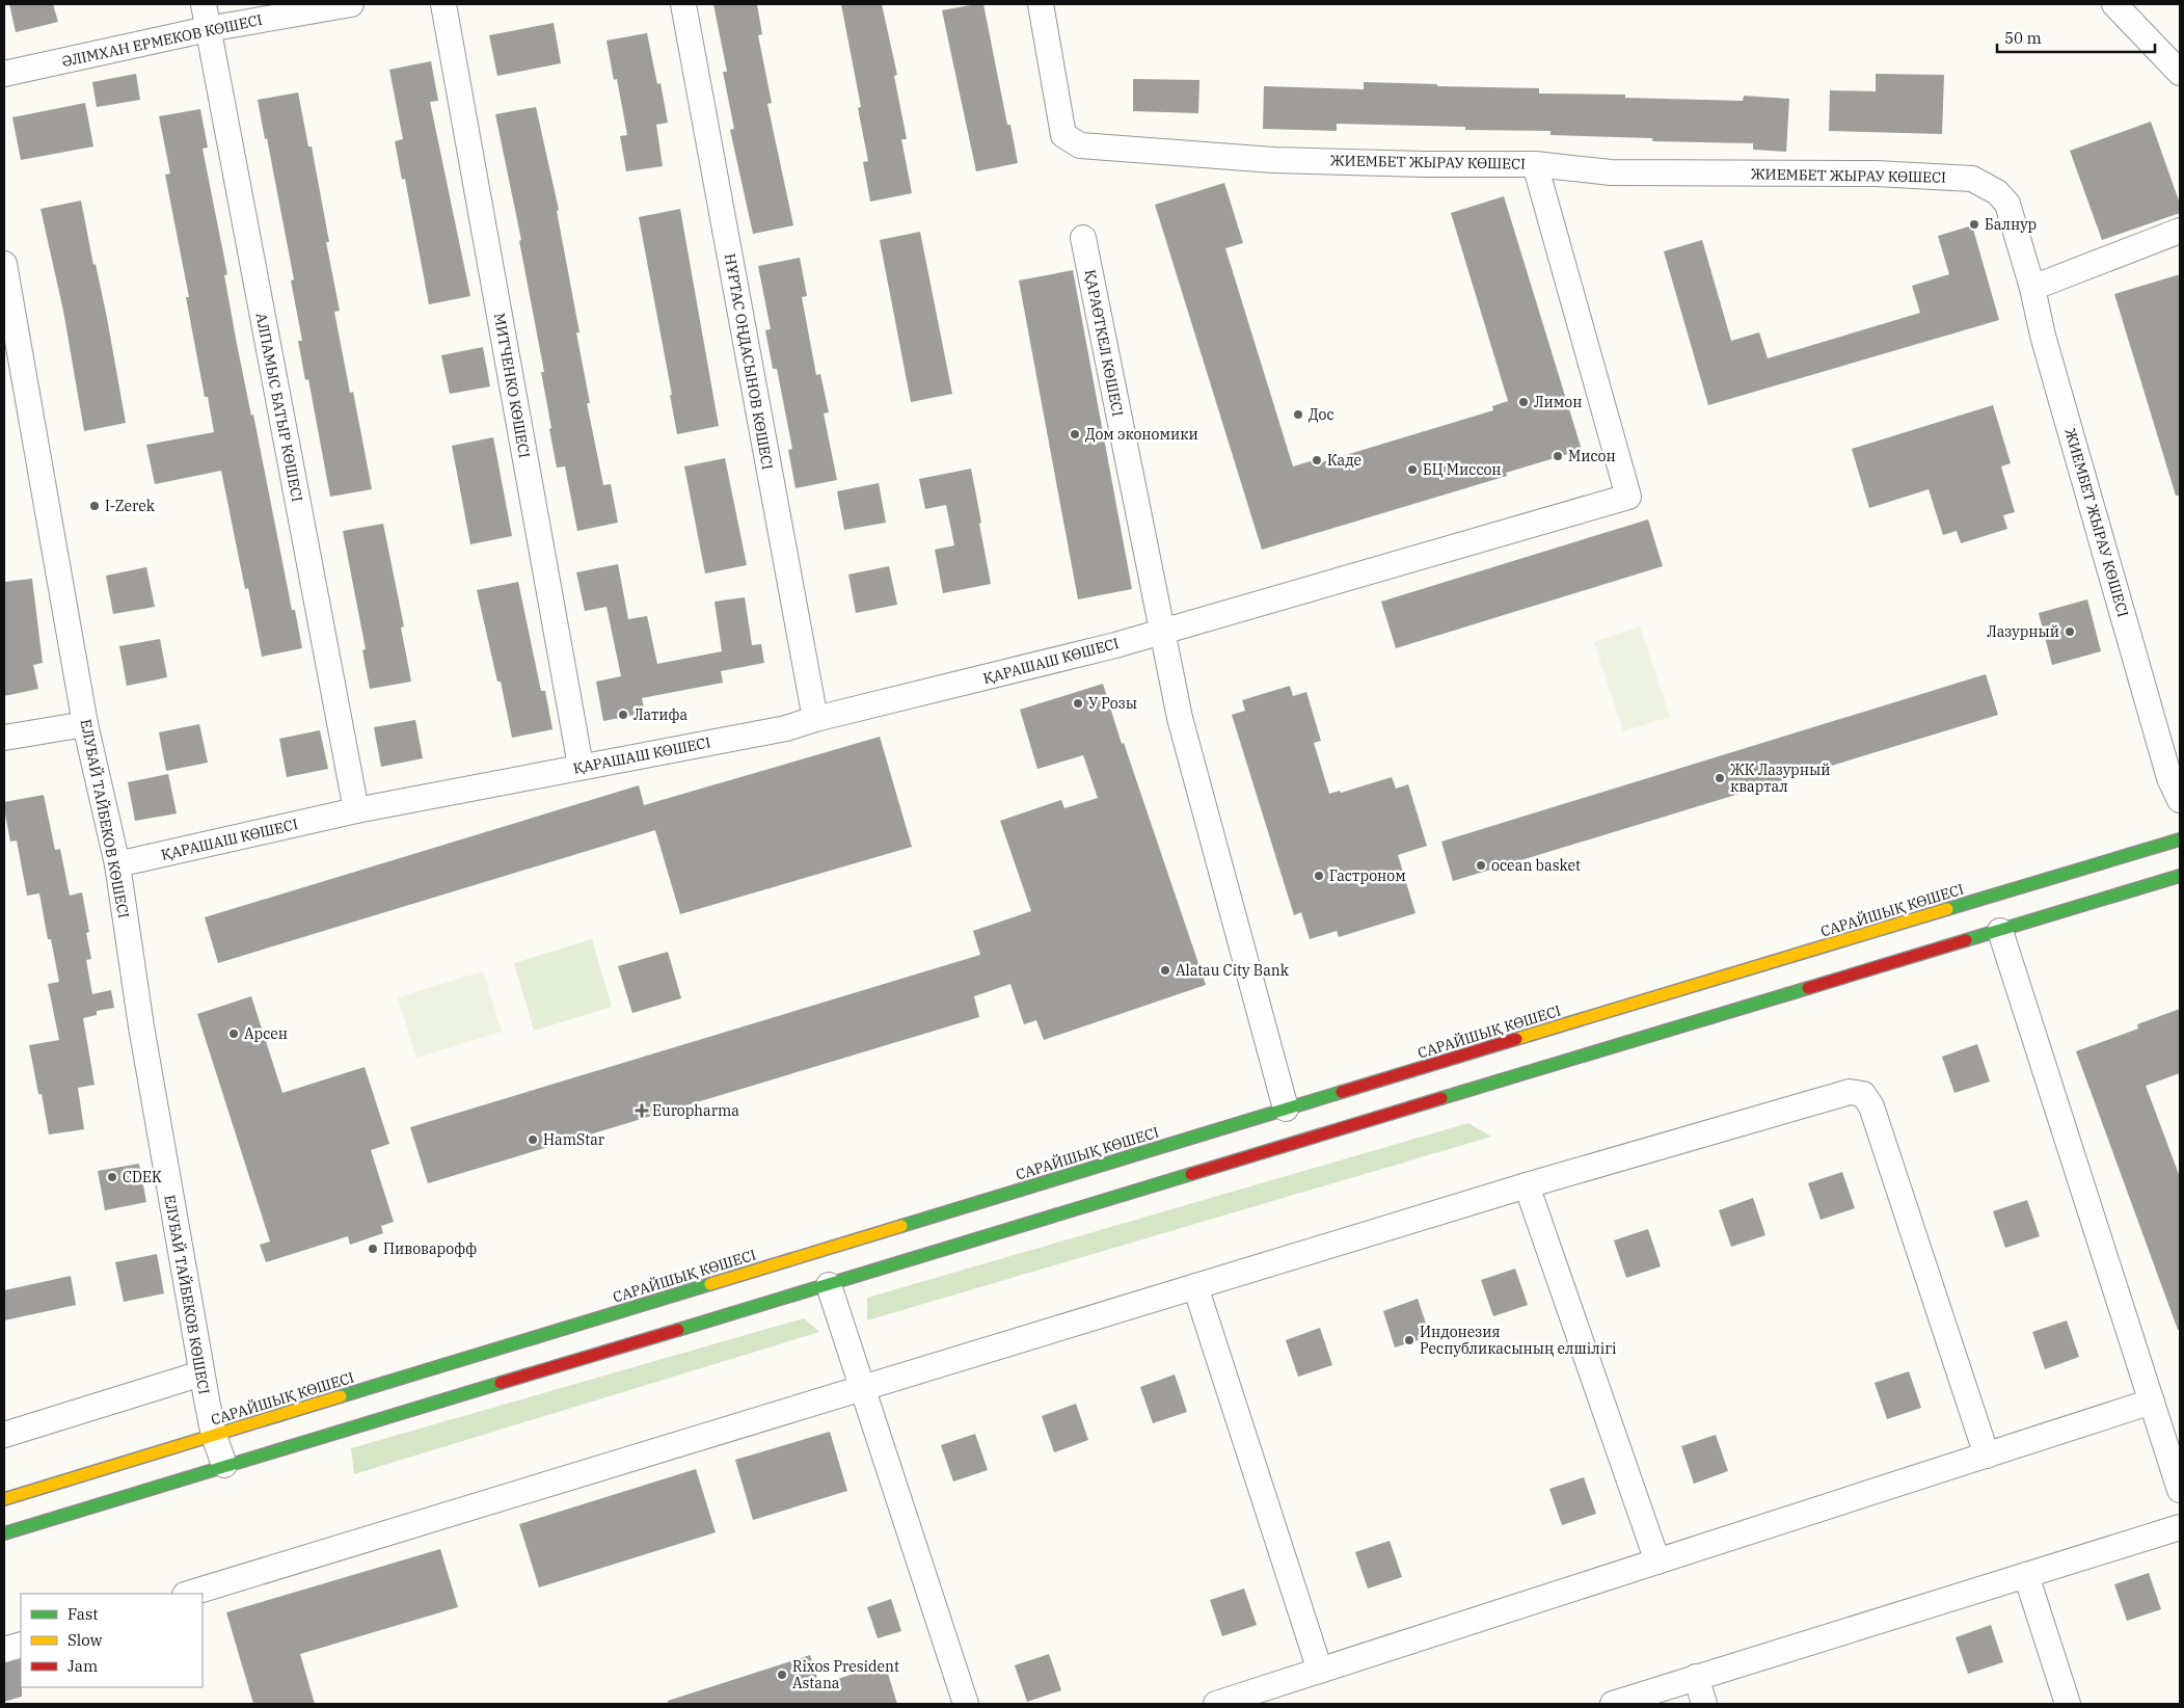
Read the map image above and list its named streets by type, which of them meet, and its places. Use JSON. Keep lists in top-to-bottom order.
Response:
{
  "streets": {
    "main road": ["САРАЙШЫҚ КӨШЕСІ"],
    "street": [
      "ӘЛІМХАН ЕРМЕКОВ КӨШЕСІ",
      "ЖИЕМБЕТ ЖЫРАУ КӨШЕСІ",
      "ҚАРАӨТКЕЛ КӨШЕСІ",
      "НҰРТАС ОҢДАСЫНОВ КӨШЕСІ",
      "МИТЧЕНКО КӨШЕСІ",
      "АЛПАМЫС БАТЫР КӨШЕСІ",
      "ҚАРАШАШ КӨШЕСІ",
      "ЕЛУБАЙ ТАЙБЕКОВ КӨШЕСІ"
    ]
  },
  "crossings": [
    ["ӘЛІМХАН ЕРМЕКОВ КӨШЕСІ", "АЛПАМЫС БАТЫР КӨШЕСІ"],
    ["ЖИЕМБЕТ ЖЫРАУ КӨШЕСІ", "ҚАРАШАШ КӨШЕСІ"],
    ["ҚАРАӨТКЕЛ КӨШЕСІ", "ҚАРАШАШ КӨШЕСІ"],
    ["ҚАРАӨТКЕЛ КӨШЕСІ", "САРАЙШЫҚ КӨШЕСІ"],
    ["НҰРТАС ОҢДАСЫНОВ КӨШЕСІ", "ҚАРАШАШ КӨШЕСІ"],
    ["МИТЧЕНКО КӨШЕСІ", "ҚАРАШАШ КӨШЕСІ"],
    ["АЛПАМЫС БАТЫР КӨШЕСІ", "ҚАРАШАШ КӨШЕСІ"],
    ["ҚАРАШАШ КӨШЕСІ", "ЕЛУБАЙ ТАЙБЕКОВ КӨШЕСІ"],
    ["ЕЛУБАЙ ТАЙБЕКОВ КӨШЕСІ", "САРАЙШЫҚ КӨШЕСІ"]
  ],
  "places": {
    "other": [
      "Балнур",
      "Лимон",
      "Дос",
      "Дом экономики",
      "Мисон",
      "Каде",
      "БЦ Миссон",
      "I-Zerek",
      "Лазурный",
      "У Розы",
      "Латифа",
      "ЖК Лазурный квартал",
      "ocean basket",
      "Гастроном",
      "Alatau City Bank",
      "Арсен",
      "HamStar",
      "CDEK",
      "Пивоварофф",
      "Индонезия Республикасының елшілігі",
      "Rixos President Astana"
    ],
    "health": ["Europharma"]
  },
  "legend": ["Fast", "Slow", "Jam"],
  "scale_bar": "50 m"
}
